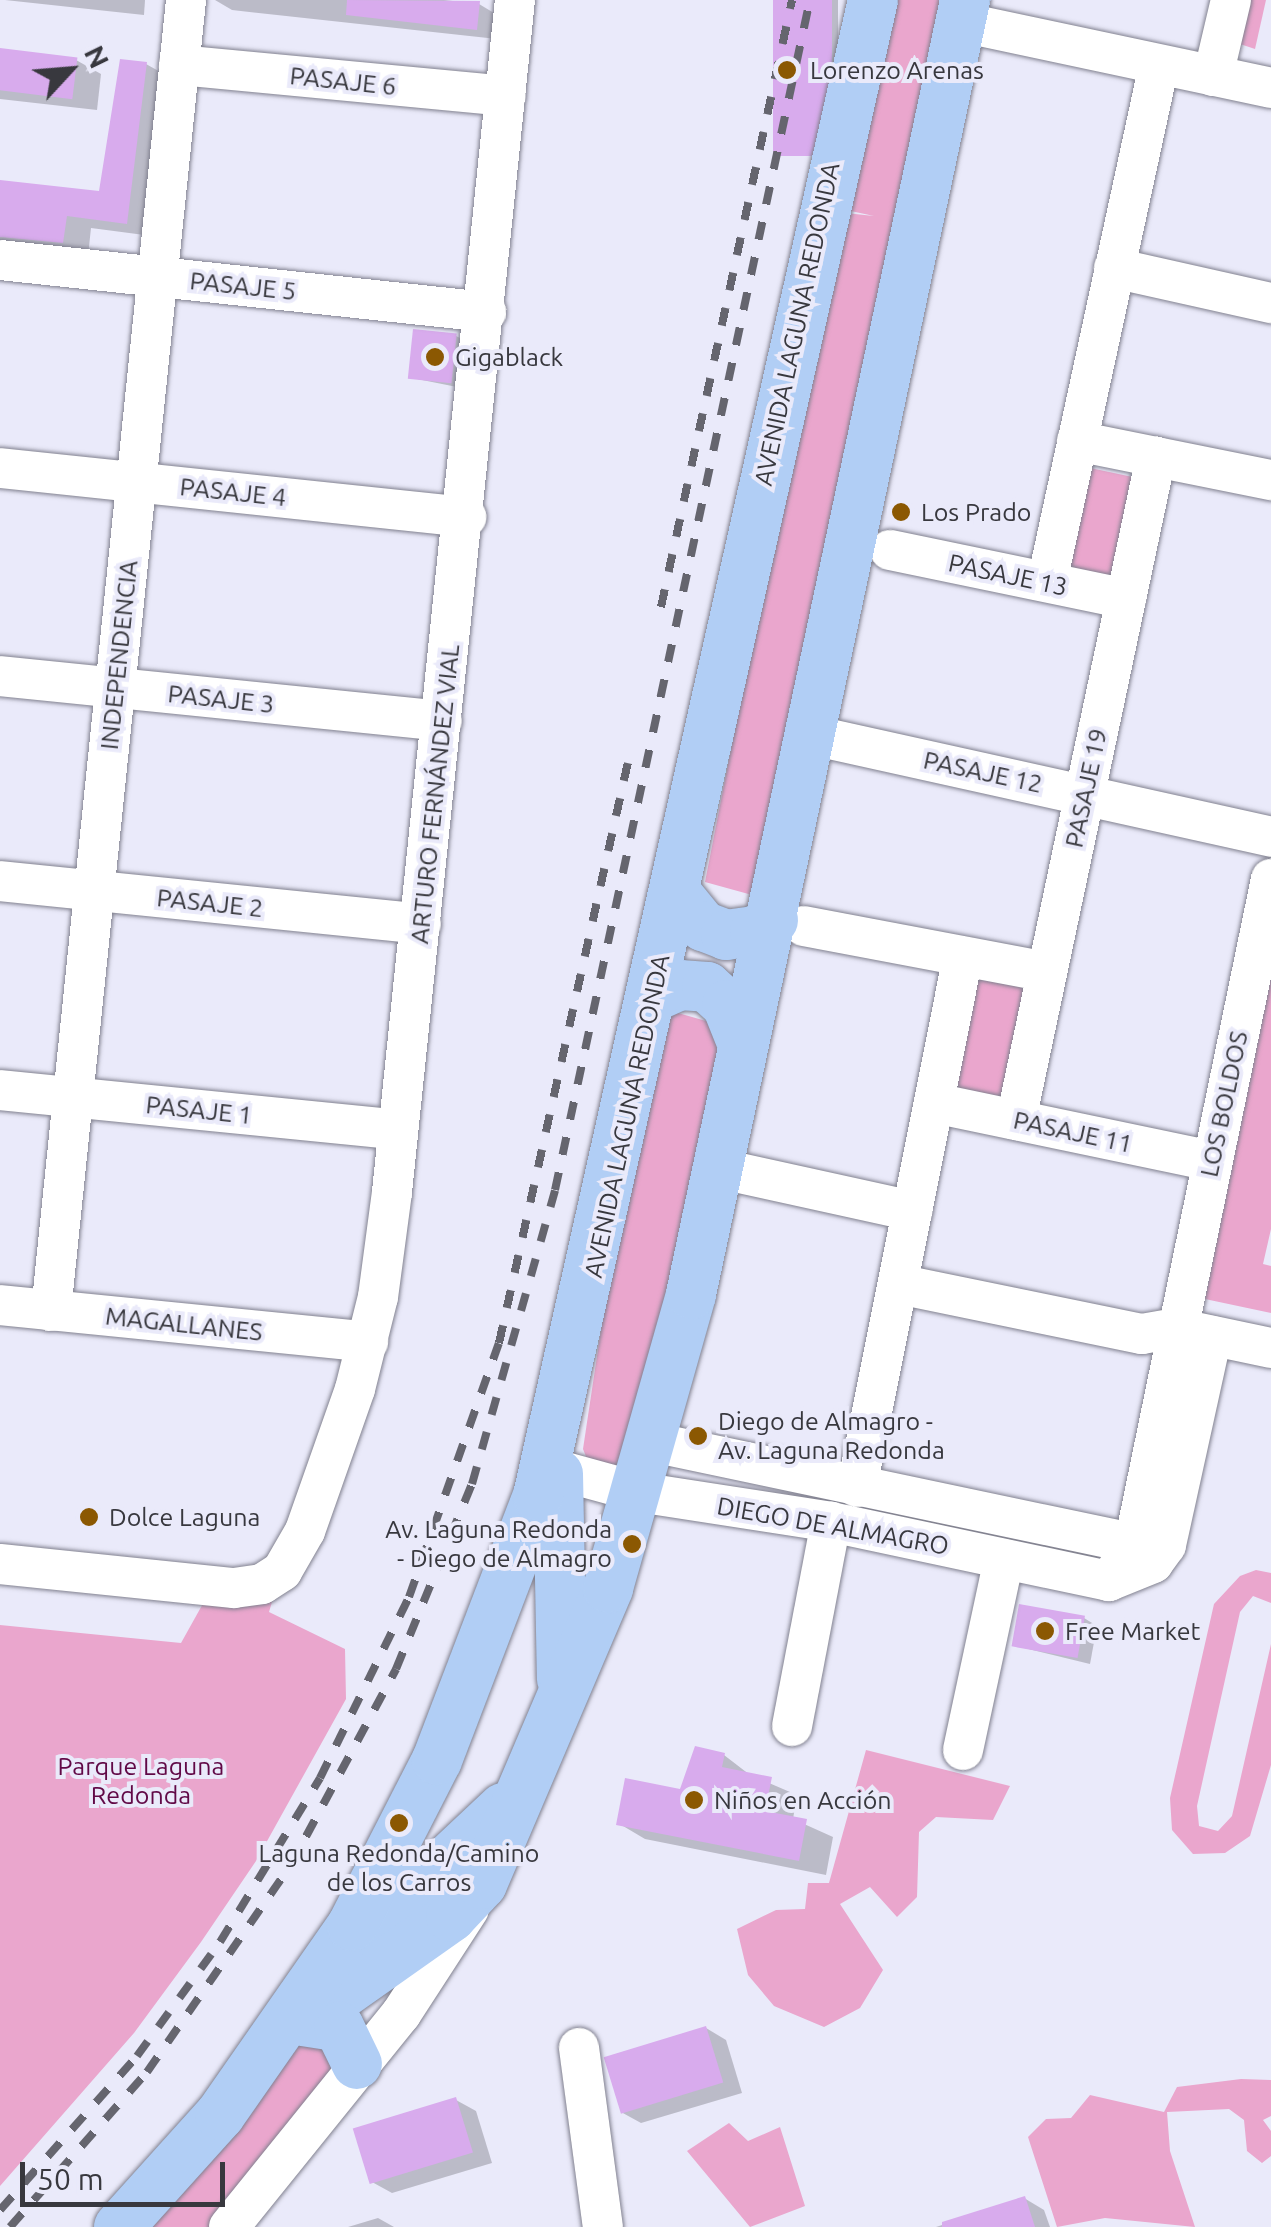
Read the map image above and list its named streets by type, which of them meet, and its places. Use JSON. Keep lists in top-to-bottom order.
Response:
{
  "streets": {
    "main road": ["AVENIDA LAGUNA REDONDA"],
    "street": [
      "PASAJE 6",
      "PASAJE 5",
      "PASAJE 4",
      "PASAJE 13",
      "INDEPENDENCIA",
      "PASAJE 3",
      "PASAJE 12",
      "PASAJE 19",
      "ARTURO FERNÁNDEZ VIAL",
      "PASAJE 2",
      "LOS BOLDOS",
      "PASAJE 1",
      "PASAJE 11",
      "MAGALLANES",
      "DIEGO DE ALMAGRO"
    ]
  },
  "crossings": [
    ["PASAJE 6", "INDEPENDENCIA"],
    ["PASAJE 6", "ARTURO FERNÁNDEZ VIAL"],
    ["PASAJE 5", "INDEPENDENCIA"],
    ["PASAJE 5", "ARTURO FERNÁNDEZ VIAL"],
    ["PASAJE 4", "INDEPENDENCIA"],
    ["PASAJE 4", "ARTURO FERNÁNDEZ VIAL"],
    ["PASAJE 13", "PASAJE 19"],
    ["INDEPENDENCIA", "PASAJE 3"],
    ["INDEPENDENCIA", "PASAJE 2"],
    ["INDEPENDENCIA", "PASAJE 1"],
    ["INDEPENDENCIA", "MAGALLANES"],
    ["PASAJE 3", "ARTURO FERNÁNDEZ VIAL"],
    ["PASAJE 12", "PASAJE 19"],
    ["PASAJE 19", "PASAJE 11"],
    ["ARTURO FERNÁNDEZ VIAL", "PASAJE 2"],
    ["ARTURO FERNÁNDEZ VIAL", "PASAJE 1"],
    ["ARTURO FERNÁNDEZ VIAL", "MAGALLANES"],
    ["LOS BOLDOS", "PASAJE 11"]
  ],
  "parks": ["Parque Laguna Redonda"],
  "places": [
    "Lorenzo Arenas",
    "Gigablack",
    "Los Prado",
    "Diego de Almagro - Av. Laguna Redonda",
    "Dolce Laguna",
    "Av. Laguna Redonda - Diego de Almagro",
    "Free Market",
    "Niños en Acción",
    "Laguna Redonda/Camino de los Carros"
  ],
  "scale_bar": "50 m",
  "north": "top right"
}
